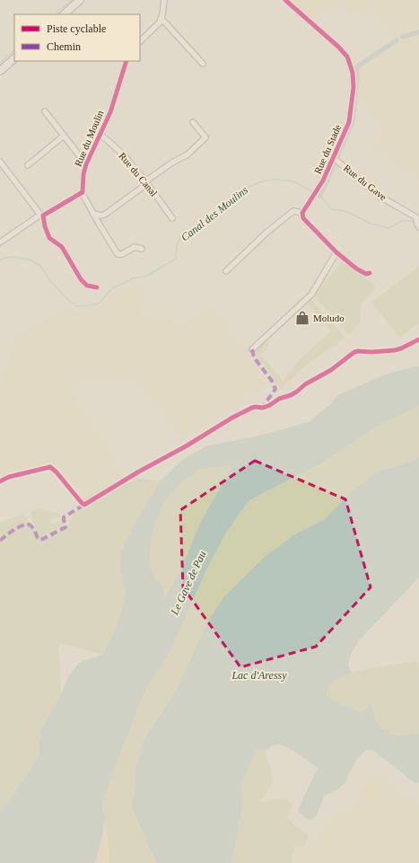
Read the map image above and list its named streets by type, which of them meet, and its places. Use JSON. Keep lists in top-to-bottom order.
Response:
{
  "streets": {
    "street": [
      "Rue du Moulin",
      "Rue du Stade",
      "Rue du Canal",
      "Rue du Gave"
    ]
  },
  "crossings": [
    ["Rue du Moulin", "Rue du Canal"],
    ["Rue du Stade", "Rue du Gave"]
  ],
  "water": ["Canal des Moulins", "Le Gave de Pau", "Lac d'Aressy"],
  "places": {
    "shop": ["Moludo"]
  },
  "legend": ["Piste cyclable", "Chemin"]
}
